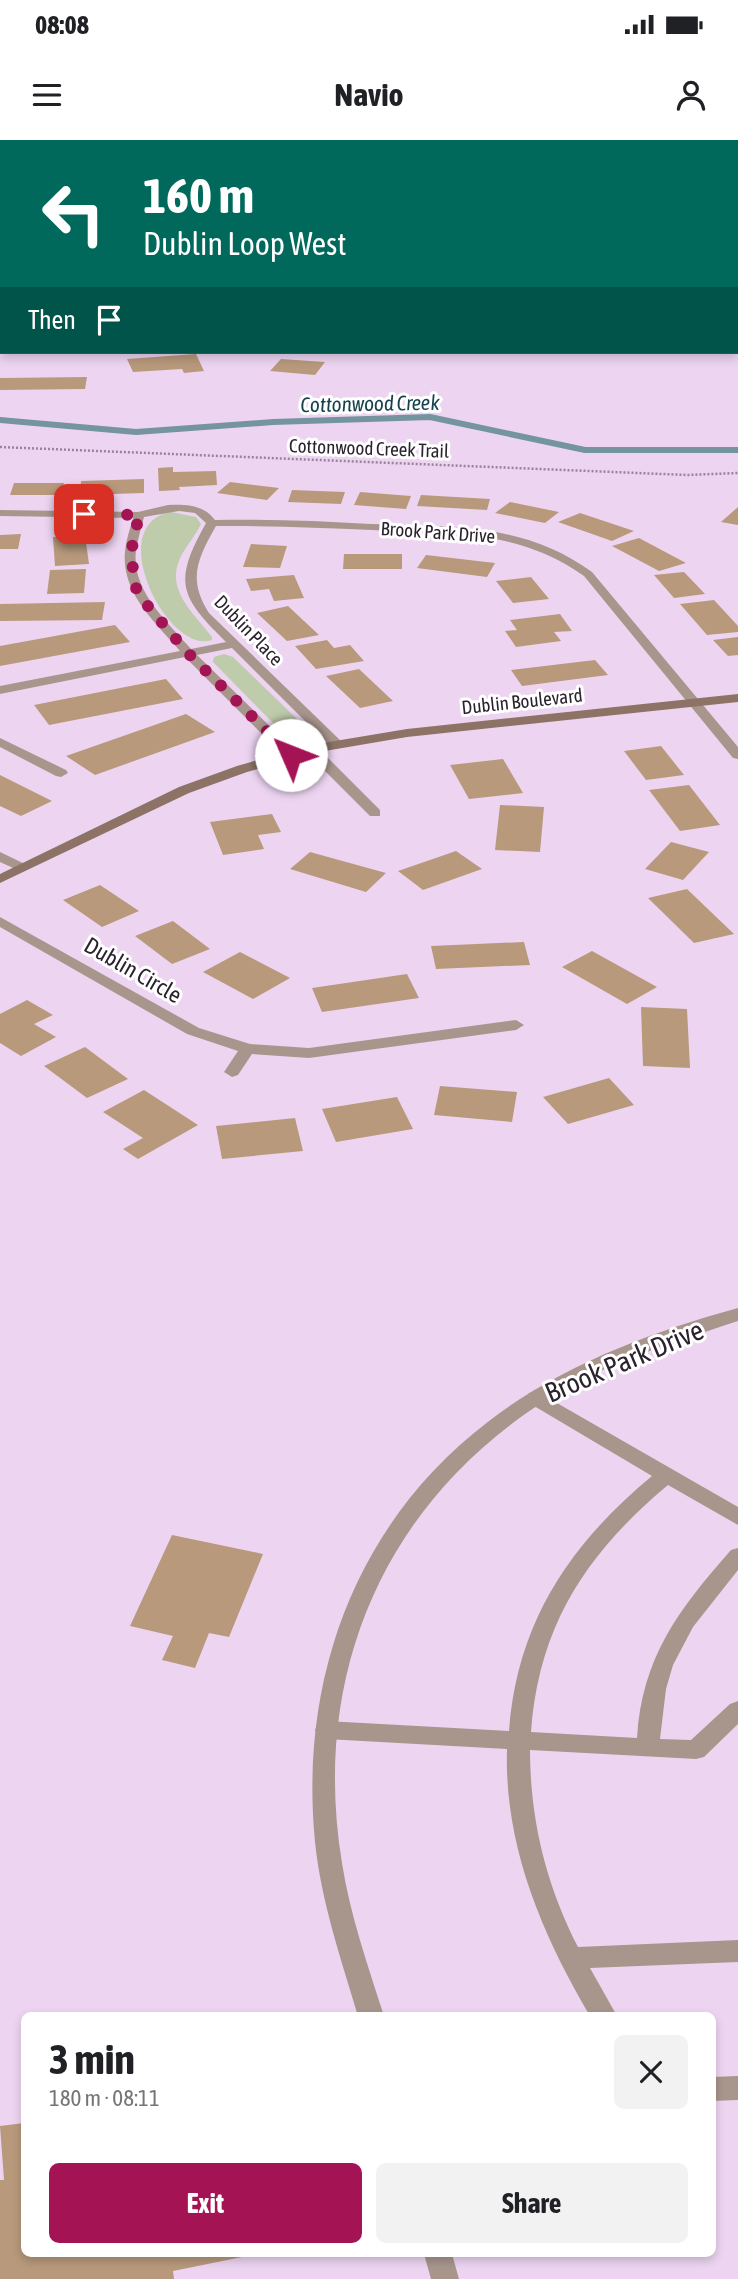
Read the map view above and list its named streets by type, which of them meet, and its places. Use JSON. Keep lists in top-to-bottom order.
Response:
{
  "streets": {
    "main road": ["Dublin Boulevard"],
    "street": ["Brook Park Drive", "Dublin Place", "Dublin Circle"],
    "path": ["Cottonwood Creek Trail"]
  },
  "crossings": [
    ["Brook Park Drive", "Dublin Place"],
    ["Brook Park Drive", "Dublin Boulevard"],
    ["Dublin Place", "Dublin Boulevard"]
  ],
  "water": ["Cottonwood Creek"],
  "page": {
    "status": "08:08",
    "header": "Navio",
    "turn": ["160 m", "Dublin Loop West"],
    "then": "Then",
    "heading": ["3 min", "180 m · 08:11"],
    "buttons": ["Exit", "Share"]
  }
}
